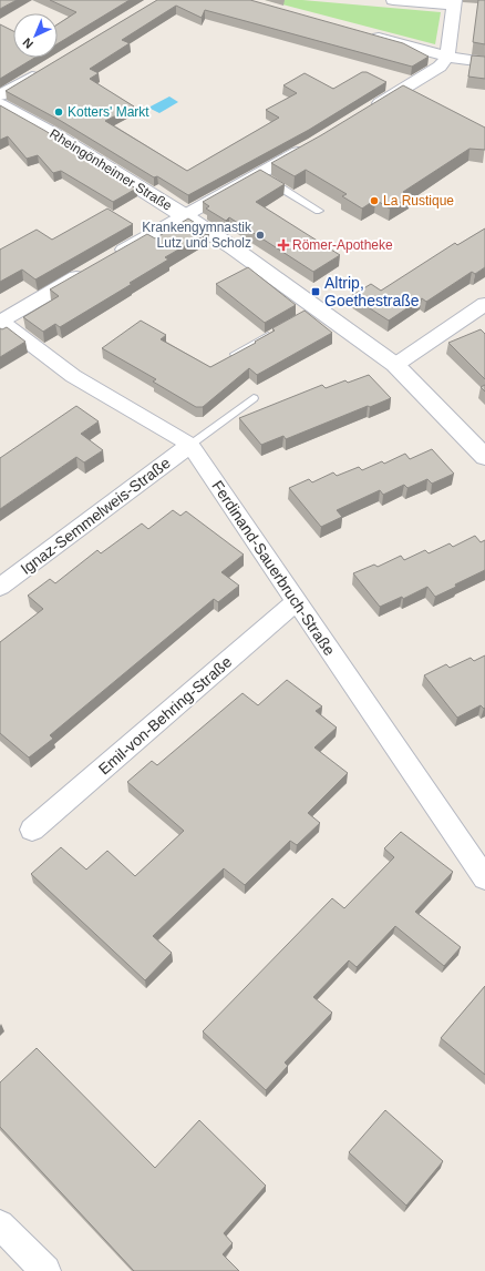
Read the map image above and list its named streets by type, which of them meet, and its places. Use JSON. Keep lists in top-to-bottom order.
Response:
{
  "streets": {
    "street": [
      "Rheingönheimer Straße",
      "Ignaz-Semmelweis-Straße",
      "Ferdinand-Sauerbruch-Straße",
      "Emil-von-Behring-Straße"
    ]
  },
  "crossings": [
    ["Ignaz-Semmelweis-Straße", "Ferdinand-Sauerbruch-Straße"],
    ["Ferdinand-Sauerbruch-Straße", "Emil-von-Behring-Straße"]
  ],
  "places": {
    "other": ["Kotters' Markt", "La Rustique", "Krankengymnastik Lutz und Scholz"],
    "health": ["Römer-Apotheke"],
    "transit": ["Altrip, Goethestraße"]
  },
  "north": "bottom left"
}
